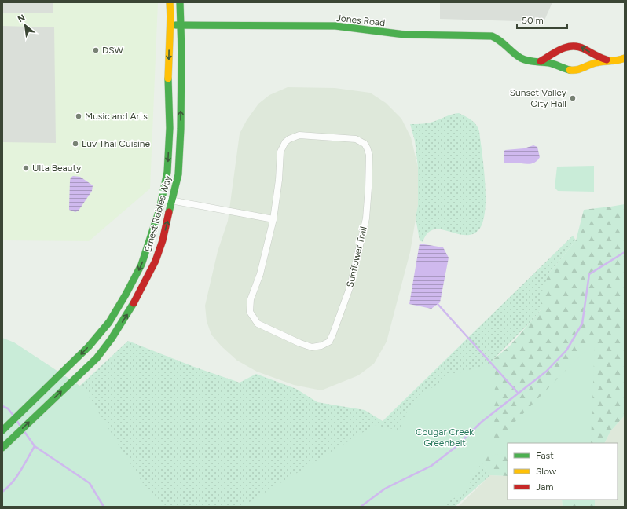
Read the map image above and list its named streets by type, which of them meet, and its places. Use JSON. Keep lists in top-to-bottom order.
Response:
{
  "streets": {
    "street": ["Jones Road", "Ernest Robles Way", "Sunflower Trail"]
  },
  "crossings": [
    ["Jones Road", "Ernest Robles Way"]
  ],
  "parks": ["Cougar Creek Greenbelt"],
  "places": [
    "DSW",
    "Sunset Valley City Hall",
    "Music and Arts",
    "Luv Thai Cuisine",
    "Ulta Beauty"
  ],
  "legend": ["Fast", "Slow", "Jam"],
  "scale_bar": "50 m",
  "north": "top left"
}
